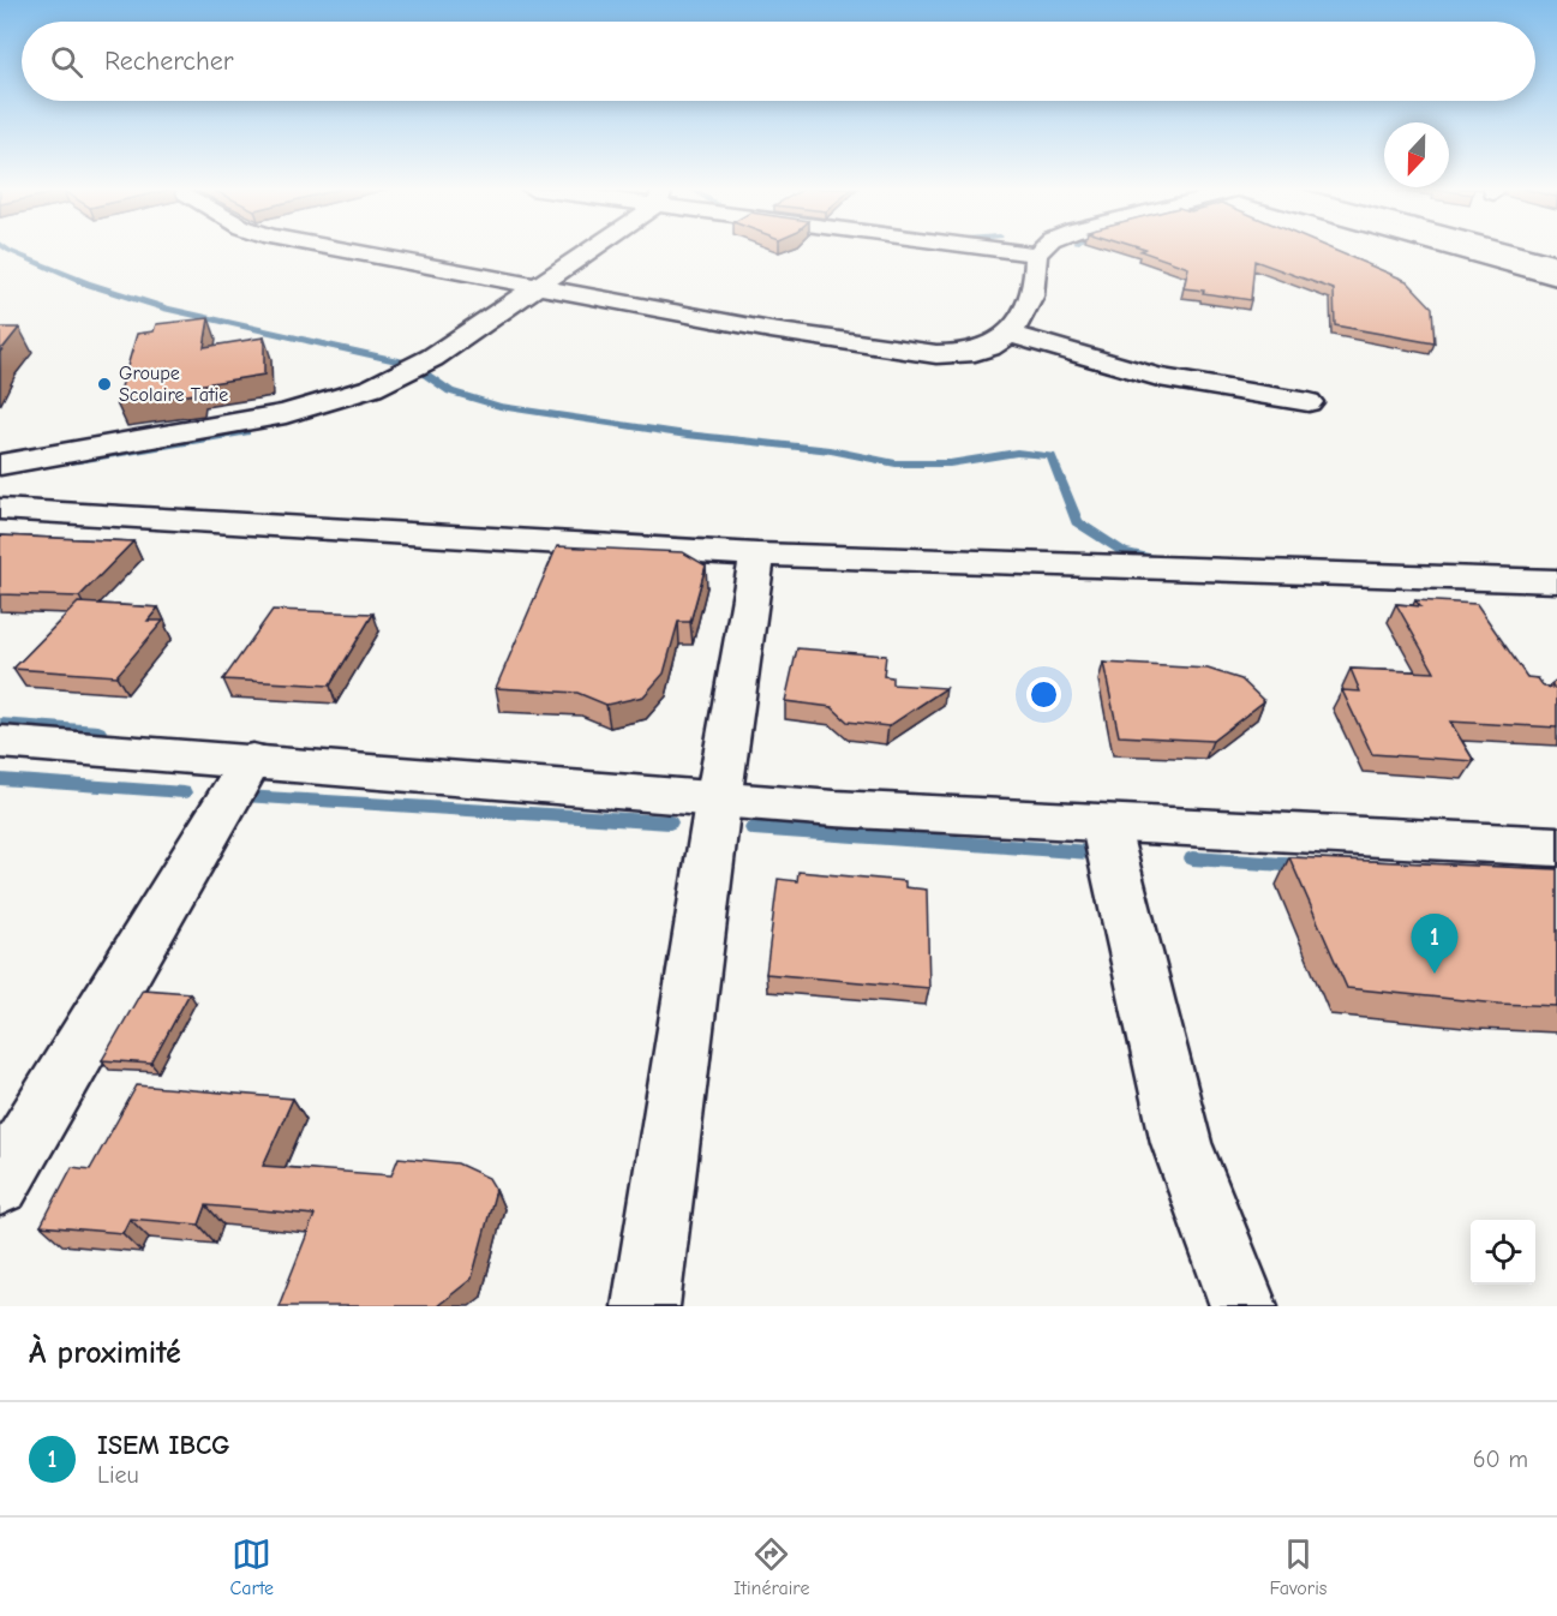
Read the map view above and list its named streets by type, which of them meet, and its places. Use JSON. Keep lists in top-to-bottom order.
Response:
{
  "places": ["Groupe Scolaire Tatie"],
  "north": "bottom",
  "page": {
    "search": "Rechercher",
    "pins": "1",
    "heading": "À proximité",
    "list": [
      {
        "mark": "1",
        "name": "ISEM IBCG",
        "note": "Lieu",
        "value": "60 m"
      }
    ],
    "nav": ["Carte", "Itinéraire", "Favoris"]
  }
}
